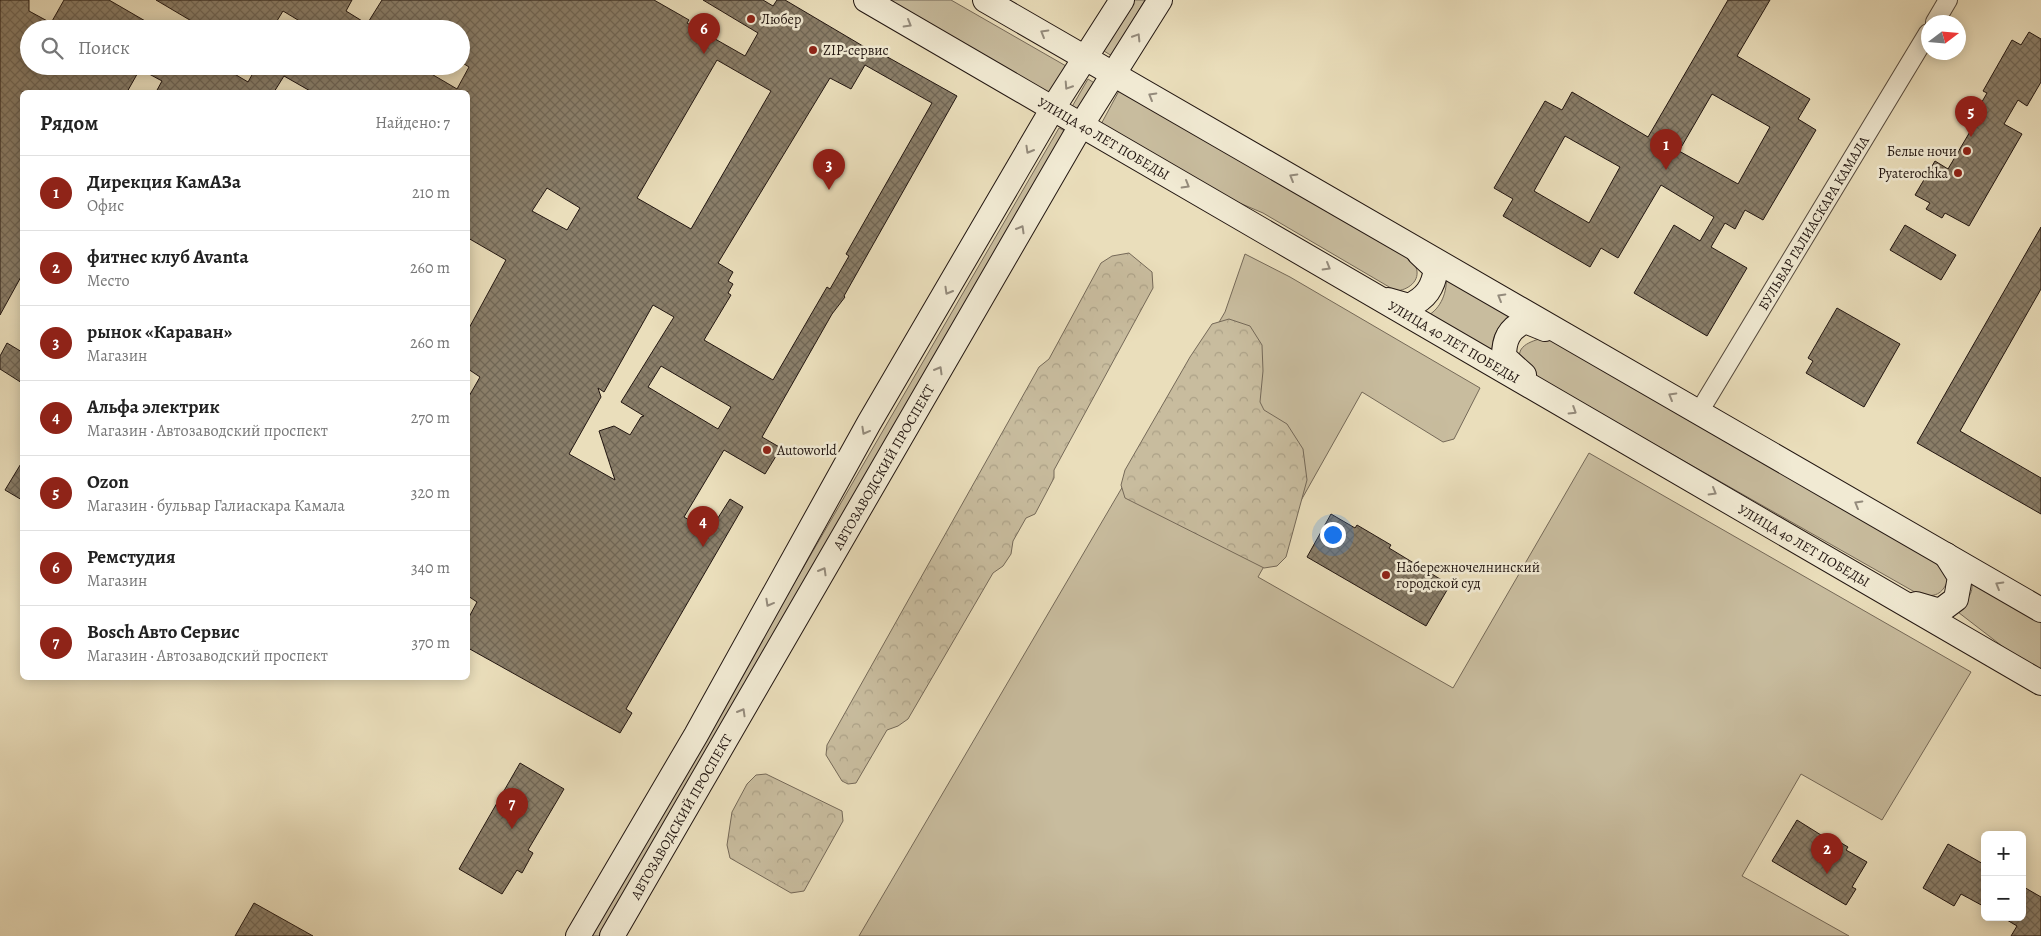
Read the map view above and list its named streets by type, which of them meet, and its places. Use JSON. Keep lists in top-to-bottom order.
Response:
{
  "streets": {
    "street": ["УЛИЦА 40 ЛЕТ ПОБЕДЫ", "БУЛЬВАР ГАЛИАСКАРА КАМАЛА", "АВТОЗАВОДСКИЙ ПРОСПЕКТ"]
  },
  "crossings": [
    ["УЛИЦА 40 ЛЕТ ПОБЕДЫ", "АВТОЗАВОДСКИЙ ПРОСПЕКТ"]
  ],
  "places": [
    "Любер",
    "ZIP-сервис",
    "Белые ночи",
    "Pyaterochka",
    "Autoworld",
    "Набережночелнинский городской суд"
  ],
  "north": "right",
  "page": {
    "pins": [
      "6",
      "5",
      "1",
      "3",
      "4",
      "7",
      "2"
    ],
    "search": "Поиск",
    "heading": ["Рядом", "Найдено: 7"],
    "list": [
      {
        "mark": "1",
        "name": "Дирекция КамАЗа",
        "note": "Офис",
        "value": "210 m"
      },
      {
        "mark": "2",
        "name": "фитнес клуб Avanta",
        "note": "Место",
        "value": "260 m"
      },
      {
        "mark": "3",
        "name": "рынок «Караван»",
        "note": "Магазин",
        "value": "260 m"
      },
      {
        "mark": "4",
        "name": "Альфа электрик",
        "note": "Магазин · Автозаводский проспект",
        "value": "270 m"
      },
      {
        "mark": "5",
        "name": "Ozon",
        "note": "Магазин · бульвар Галиаскара Камала",
        "value": "320 m"
      },
      {
        "mark": "6",
        "name": "Ремстудия",
        "note": "Магазин",
        "value": "340 m"
      },
      {
        "mark": "7",
        "name": "Bosch Авто Сервис",
        "note": "Магазин · Автозаводский проспект",
        "value": "370 m"
      }
    ],
    "map_buttons": ["+", "−"]
  }
}
